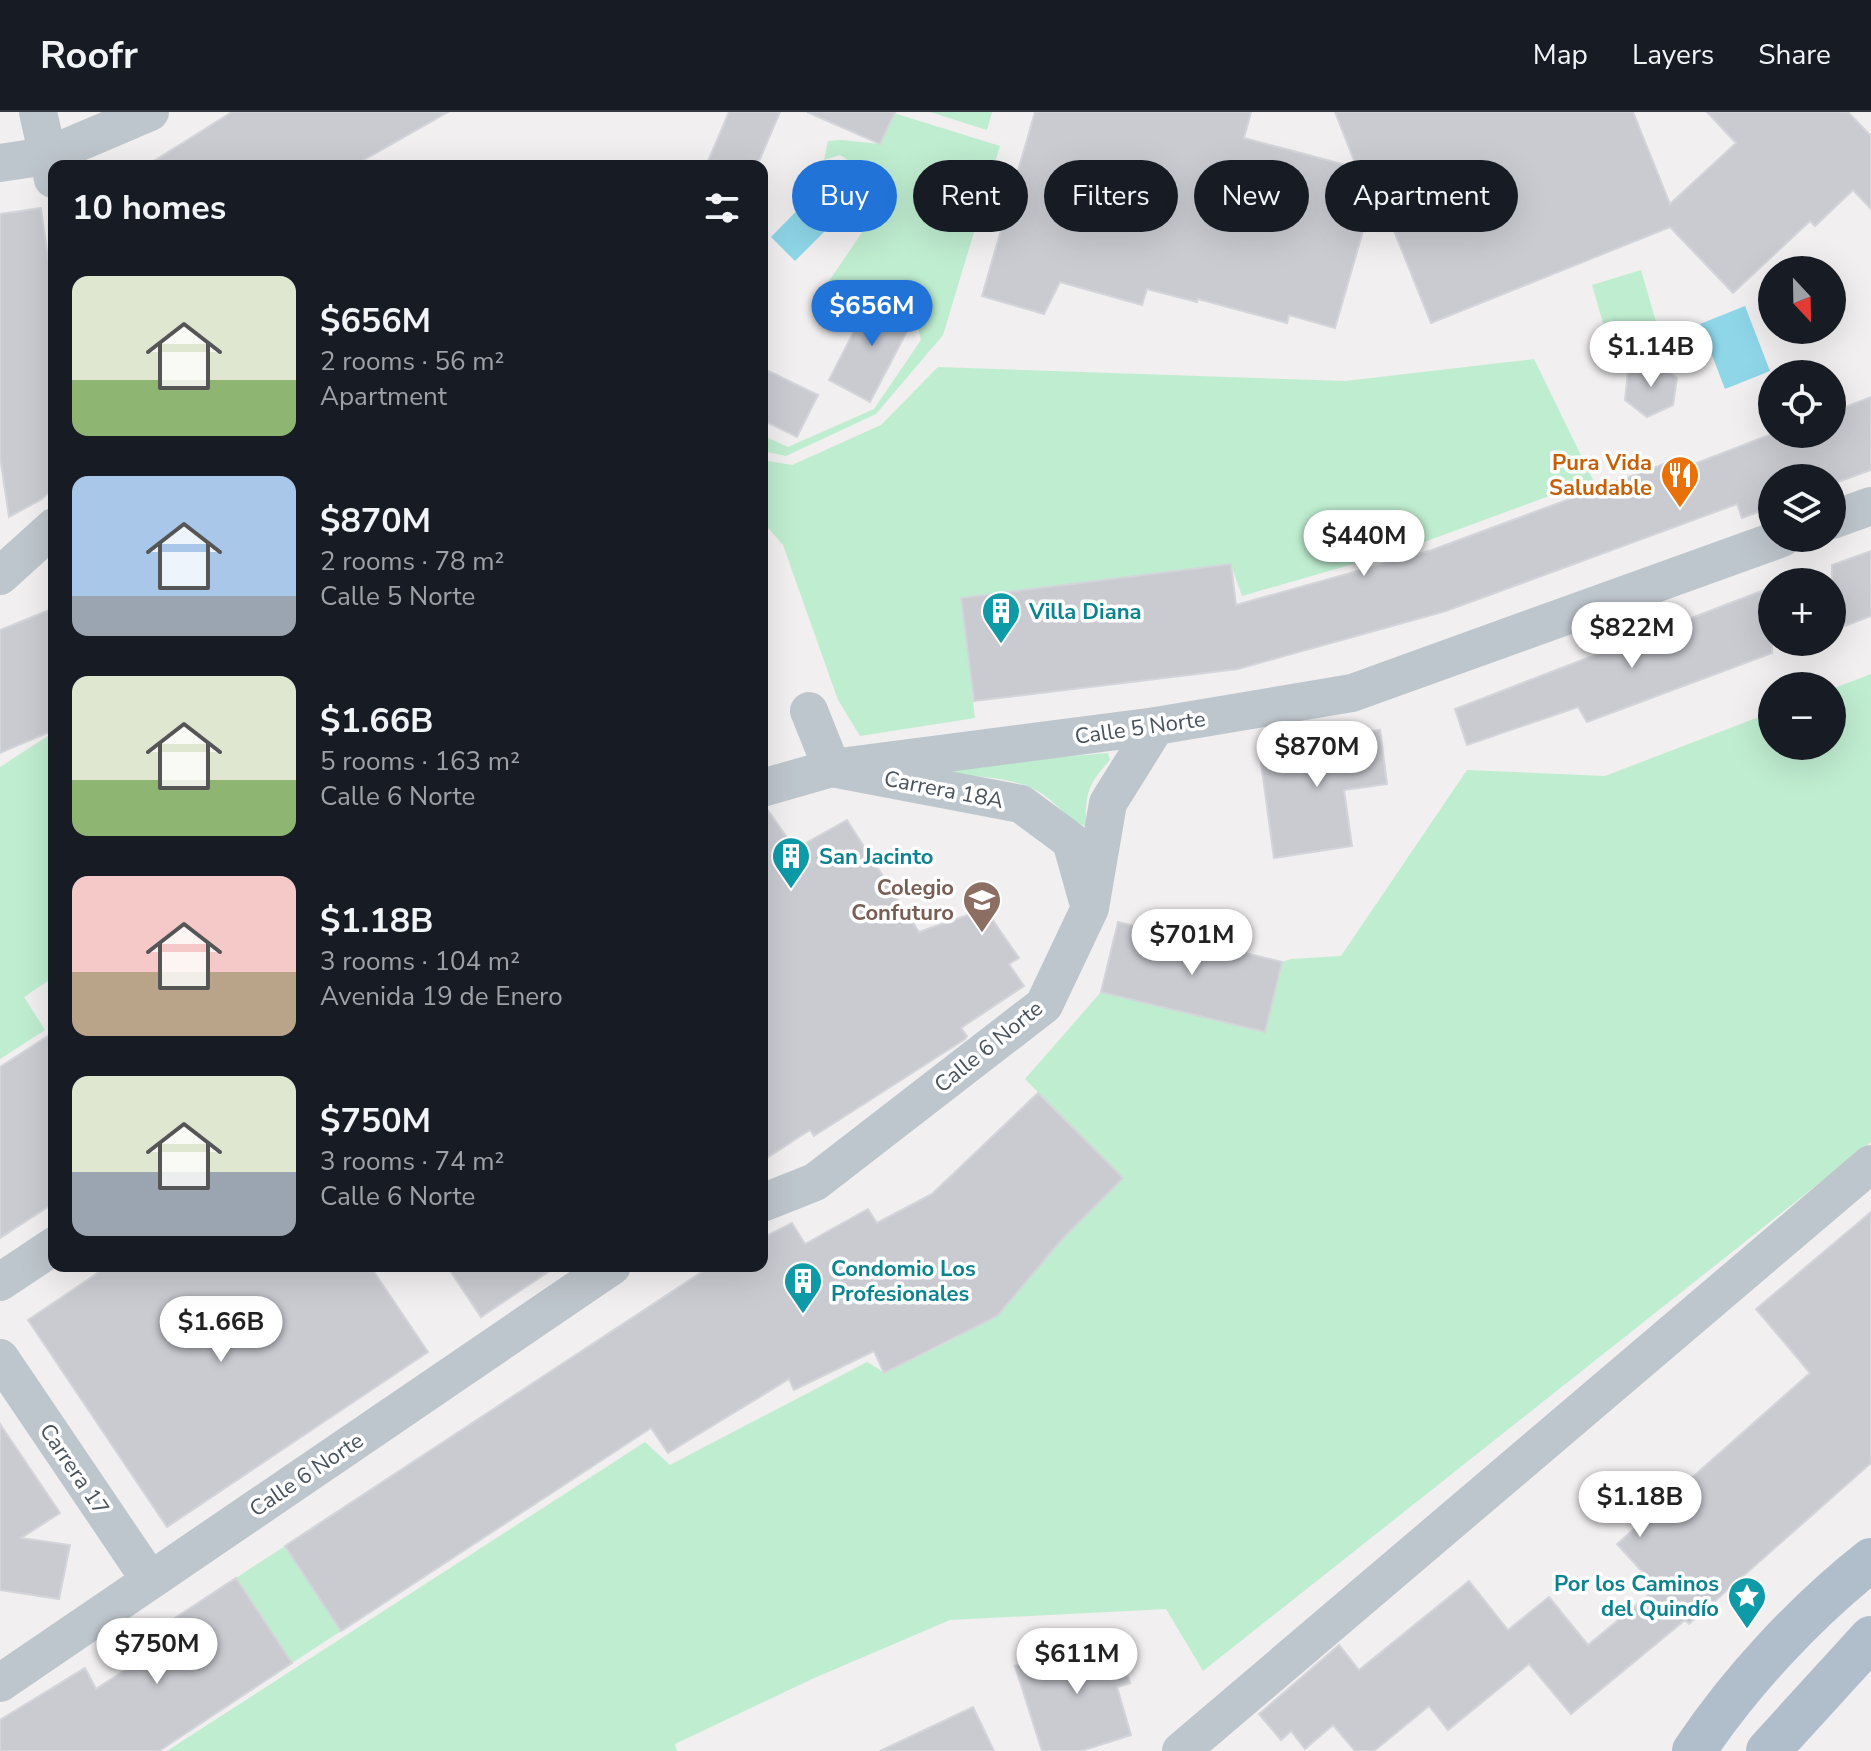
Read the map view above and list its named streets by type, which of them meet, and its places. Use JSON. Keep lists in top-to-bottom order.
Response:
{
  "streets": {
    "street": [
      "Calle 5 Norte",
      "Carrera 18A",
      "Calle 6 Norte",
      "Carrera 17"
    ]
  },
  "crossings": [
    ["Calle 5 Norte", "Carrera 18A"],
    ["Calle 5 Norte", "Calle 6 Norte"],
    ["Carrera 18A", "Calle 6 Norte"],
    ["Calle 6 Norte", "Carrera 17"]
  ],
  "places": {
    "restaurant": ["Pura Vida Saludable"],
    "building": ["Villa Diana", "San Jacinto", "Condomio Los Profesionales"],
    "school or university": ["Colegio Confuturo"],
    "place": ["Por los Caminos del Quindío"]
  },
  "north": "bottom",
  "page": {
    "header": "Roofr",
    "nav": ["Map", "Layers", "Share"],
    "chip": [
      "Buy",
      "Rent",
      "Filters",
      "New",
      "Apartment"
    ],
    "heading": "10 homes",
    "map_buttons": ["+", "−"],
    "list": [
      {
        "name": "$656M",
        "note": "2 rooms · 56 m² · Apartment"
      },
      {
        "name": "$870M",
        "note": "2 rooms · 78 m² · Calle 5 Norte"
      },
      {
        "name": "$1.66B",
        "note": "5 rooms · 163 m² · Calle 6 Norte"
      },
      {
        "name": "$1.18B",
        "note": "3 rooms · 104 m² · Avenida 19 de Enero"
      },
      {
        "name": "$750M",
        "note": "3 rooms · 74 m² · Calle 6 Norte"
      }
    ],
    "price": [
      "$656M",
      "$1.14B",
      "$440M",
      "$822M",
      "$870M",
      "$701M",
      "$1.66B",
      "$1.18B",
      "$750M",
      "$611M"
    ]
  }
}
